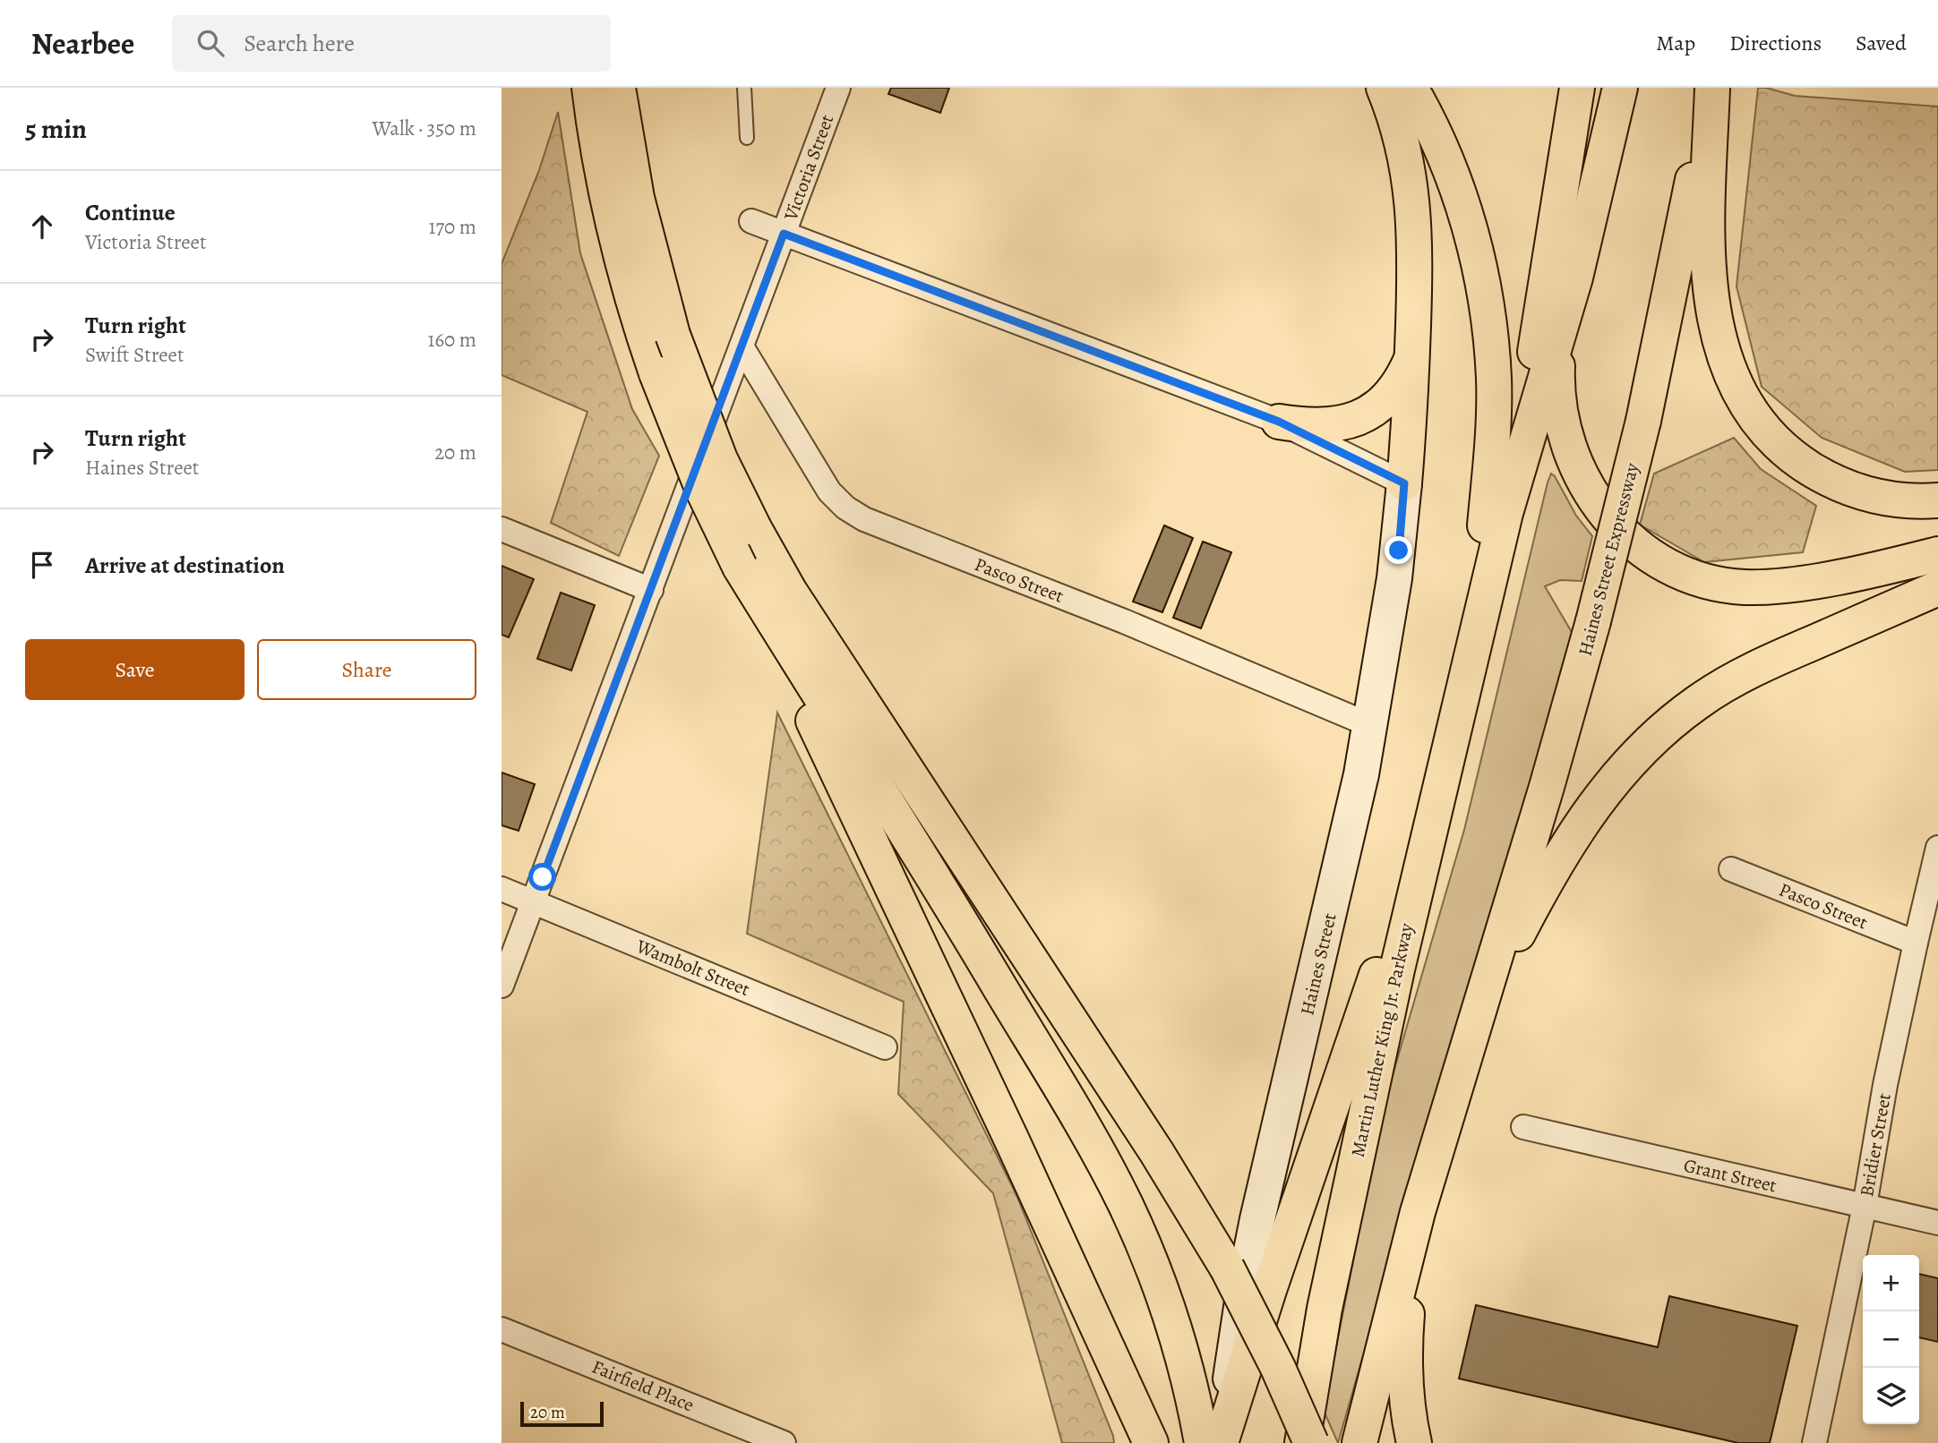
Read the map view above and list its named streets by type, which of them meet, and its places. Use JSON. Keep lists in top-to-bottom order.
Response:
{
  "streets": {
    "highway": ["Haines Street Expressway", "Martin Luther King Jr. Parkway"],
    "street": [
      "Victoria Street",
      "Pasco Street",
      "Haines Street",
      "Wambolt Street",
      "Bridier Street",
      "Grant Street",
      "Fairfield Place"
    ]
  },
  "crossings": [
    ["Victoria Street", "Pasco Street"],
    ["Victoria Street", "Wambolt Street"],
    ["Pasco Street", "Haines Street"],
    ["Pasco Street", "Bridier Street"],
    ["Bridier Street", "Grant Street"]
  ],
  "scale_bar": "20 m",
  "page": {
    "header": "Nearbee",
    "search": "Search here",
    "nav": ["Map", "Directions", "Saved"],
    "heading": ["5 min", "Walk · 350 m"],
    "list": [
      ["Continue", "Victoria Street", "170 m"],
      ["Turn right", "Swift Street", "160 m"],
      ["Turn right", "Haines Street", "20 m"],
      "Arrive at destination"
    ],
    "buttons": ["Save", "Share"],
    "map_buttons": ["+", "−"],
    "scale": "20 m"
  }
}
